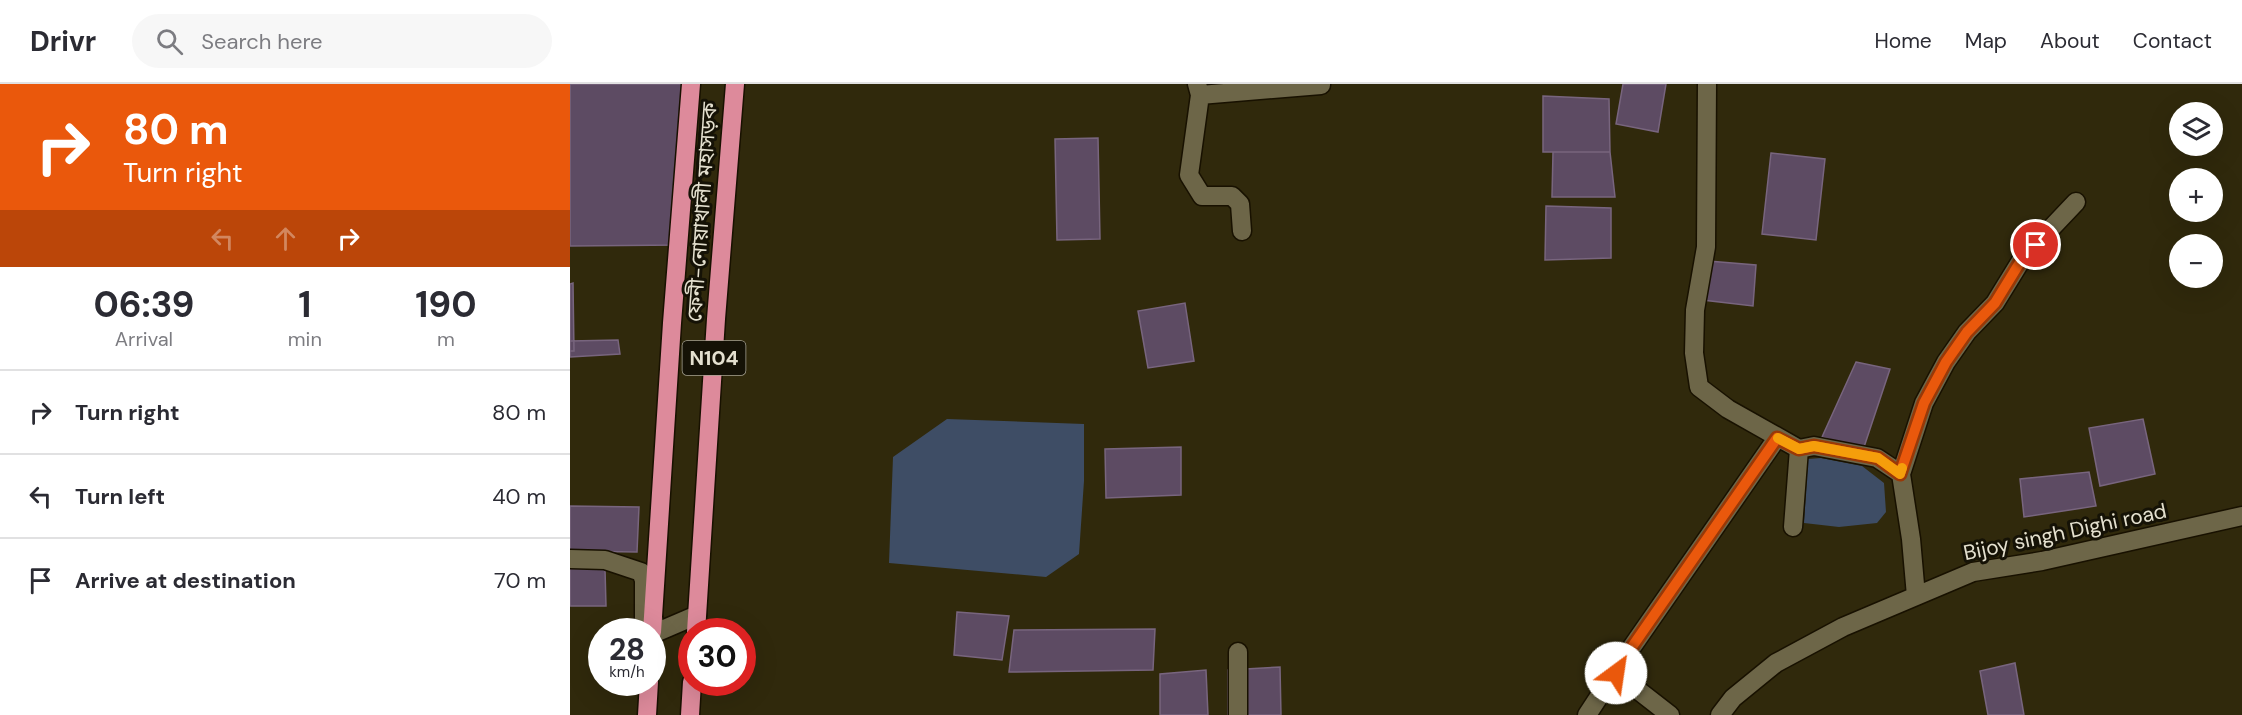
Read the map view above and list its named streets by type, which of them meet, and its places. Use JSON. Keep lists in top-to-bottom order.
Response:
{
  "streets": {
    "highway": ["ফেনী-নোয়াখালী মহাসড়ক", "N104"],
    "street": ["Bijoy singh Dighi road"]
  },
  "page": {
    "header": "Drivr",
    "search": "Search here",
    "nav": [
      "Home",
      "Map",
      "About",
      "Contact"
    ],
    "turn": ["80 m", "Turn right"],
    "map_buttons": ["+", "−"],
    "eta": [
      "06:39",
      "Arrival",
      "1",
      "min",
      "190",
      "m"
    ],
    "list": [
      {
        "name": "Turn right",
        "value": "80 m"
      },
      {
        "name": "Turn left",
        "value": "40 m"
      },
      {
        "name": "Arrive at destination",
        "value": "70 m"
      }
    ],
    "speed": "28 km/h",
    "limit": "30"
  }
}
